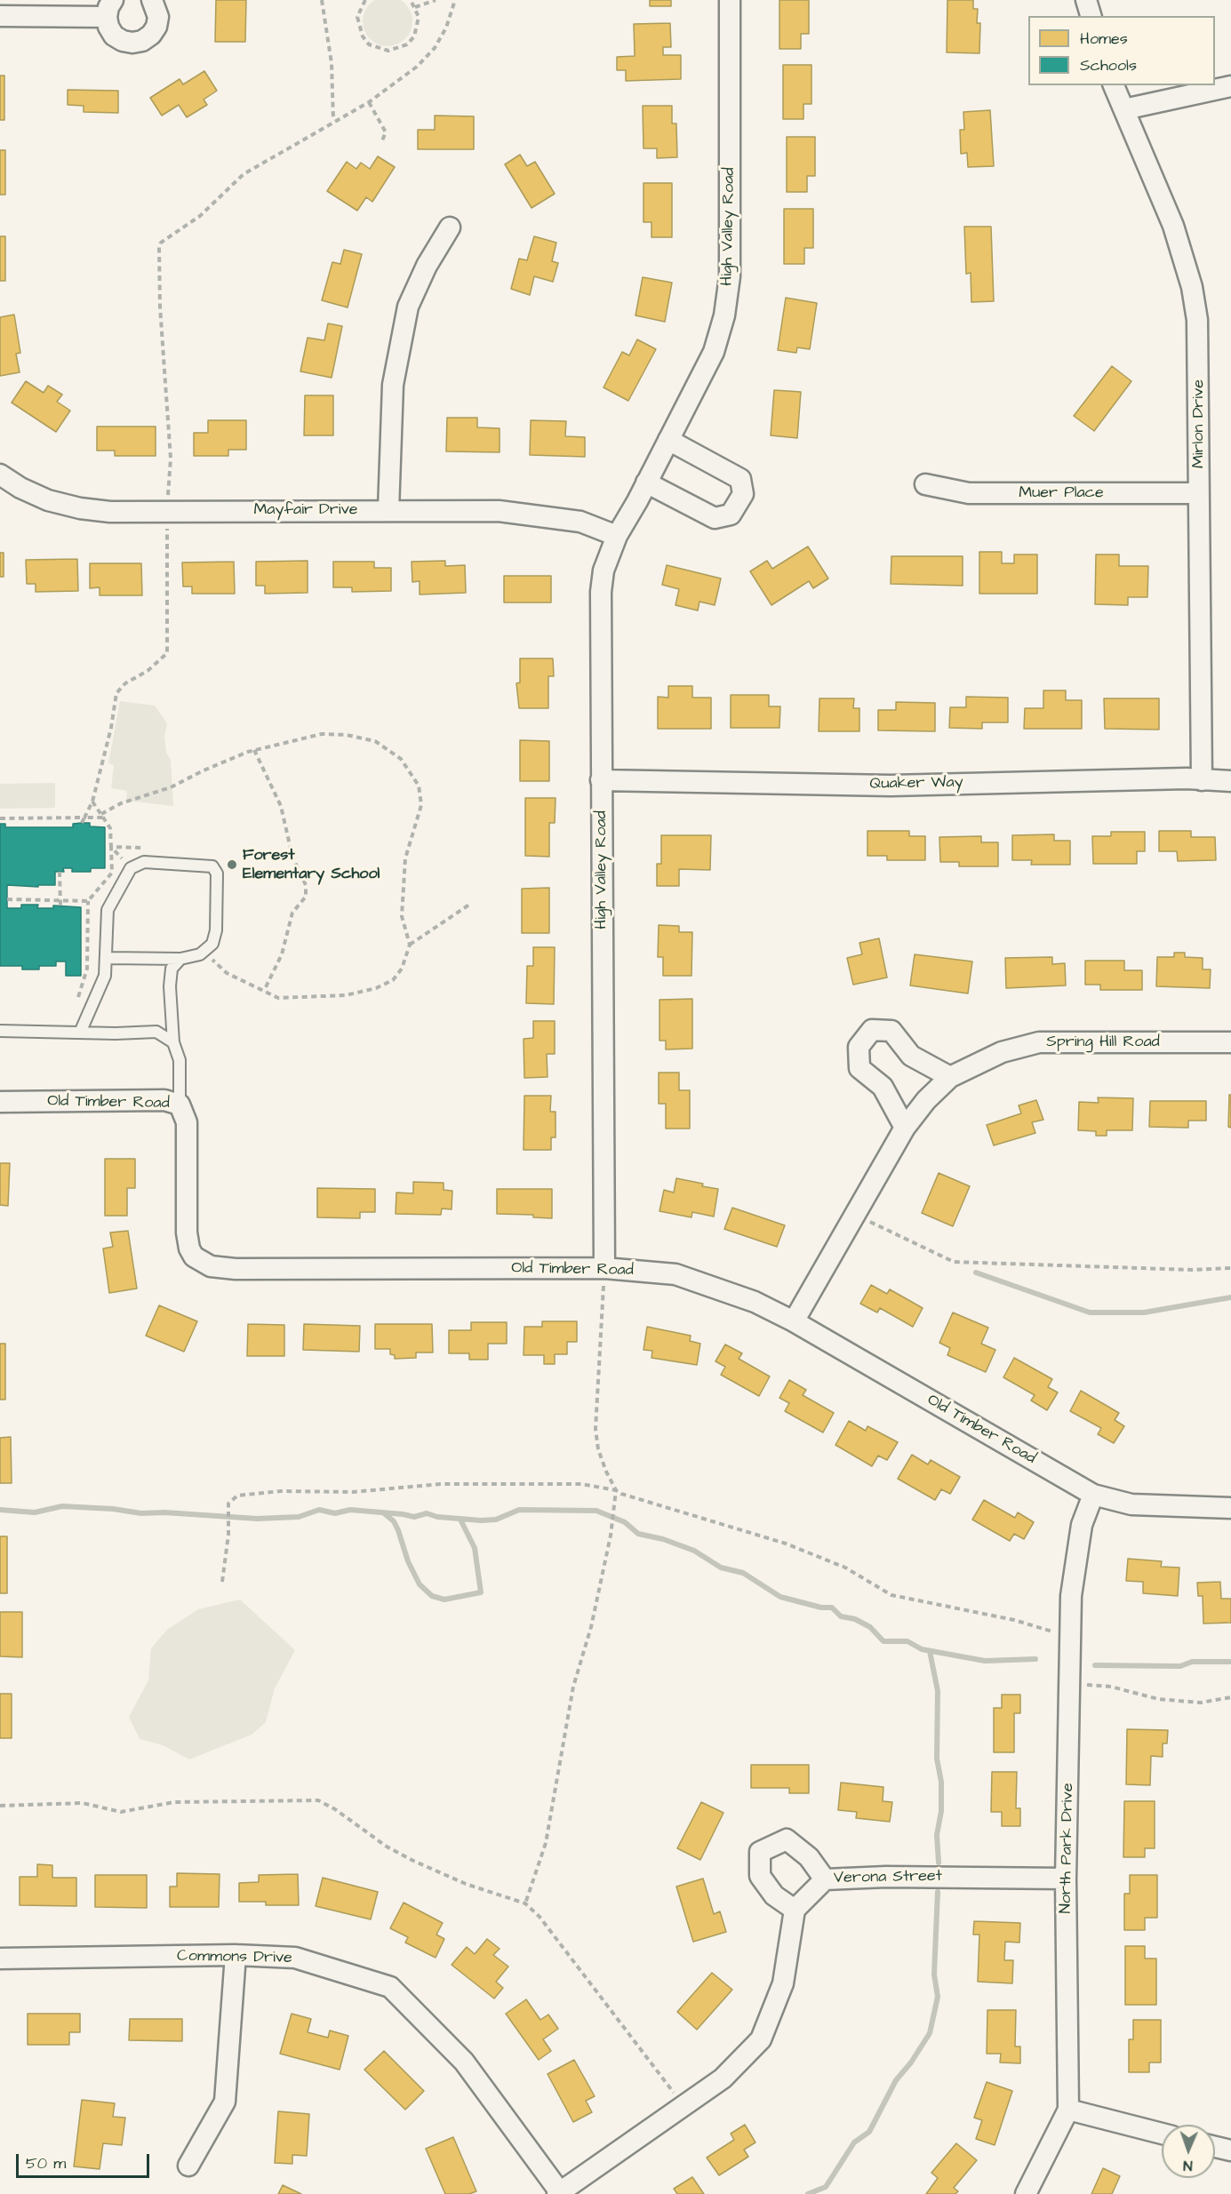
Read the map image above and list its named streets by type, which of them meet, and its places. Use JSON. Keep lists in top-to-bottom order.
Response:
{
  "streets": {
    "street": [
      "High Valley Road",
      "Mirlon Drive",
      "Muer Place",
      "Mayfair Drive",
      "Quaker Way",
      "Spring Hill Road",
      "Old Timber Road",
      "North Park Drive",
      "Verona Street",
      "Commons Drive"
    ]
  },
  "crossings": [
    ["High Valley Road", "Mayfair Drive"],
    ["High Valley Road", "Quaker Way"],
    ["High Valley Road", "Old Timber Road"],
    ["Mirlon Drive", "Muer Place"],
    ["Mirlon Drive", "Quaker Way"],
    ["Spring Hill Road", "Old Timber Road"],
    ["Old Timber Road", "North Park Drive"],
    ["North Park Drive", "Verona Street"]
  ],
  "places": ["Forest Elementary School"],
  "legend": ["Homes", "Schools"],
  "scale_bar": "50 m",
  "north": "bottom"
}
